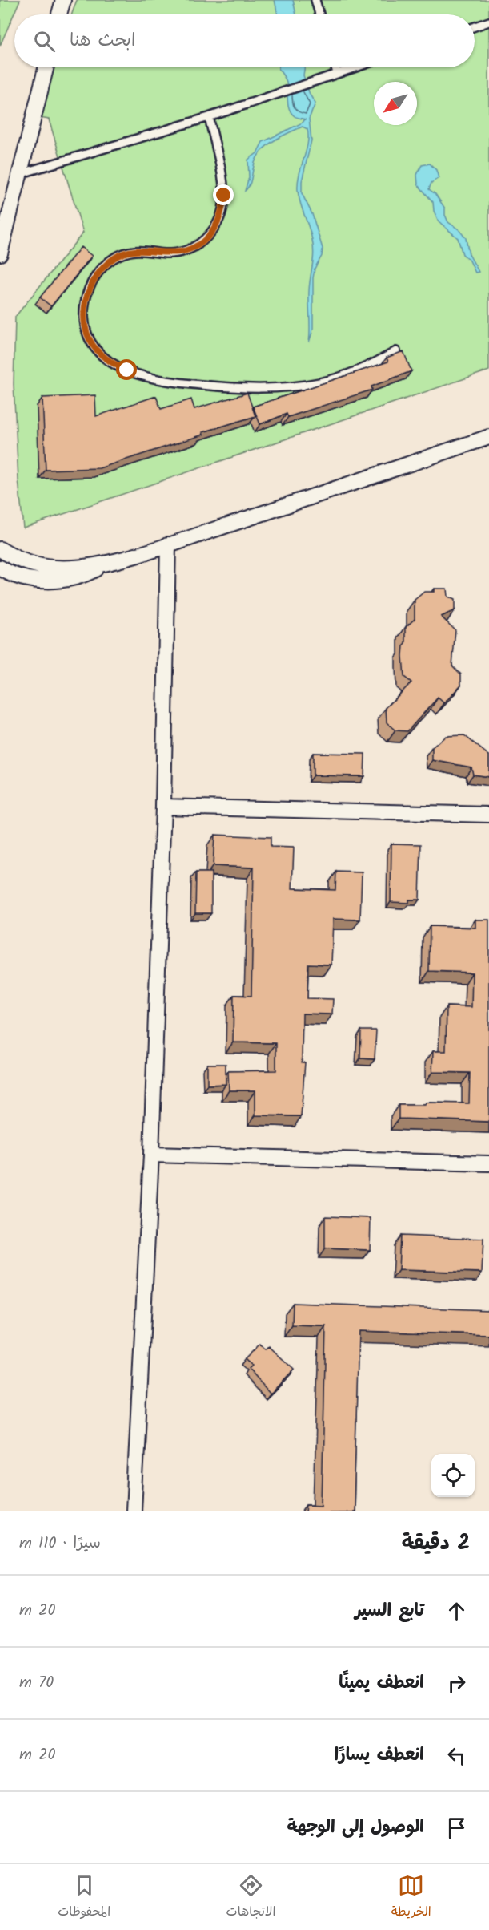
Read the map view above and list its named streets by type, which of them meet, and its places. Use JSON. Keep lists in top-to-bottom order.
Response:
{
  "north": "bottom left",
  "page": {
    "search": "ابحث هنا",
    "heading": ["2 دقيقة", "سيرًا · 110 m"],
    "list": [
      ["تابع السير", "20 m"],
      ["انعطف يمينًا", "70 m"],
      ["انعطف يسارًا", "20 m"],
      "الوصول إلى الوجهة"
    ],
    "nav": ["الخريطة", "الاتجاهات", "المحفوظات"]
  }
}
